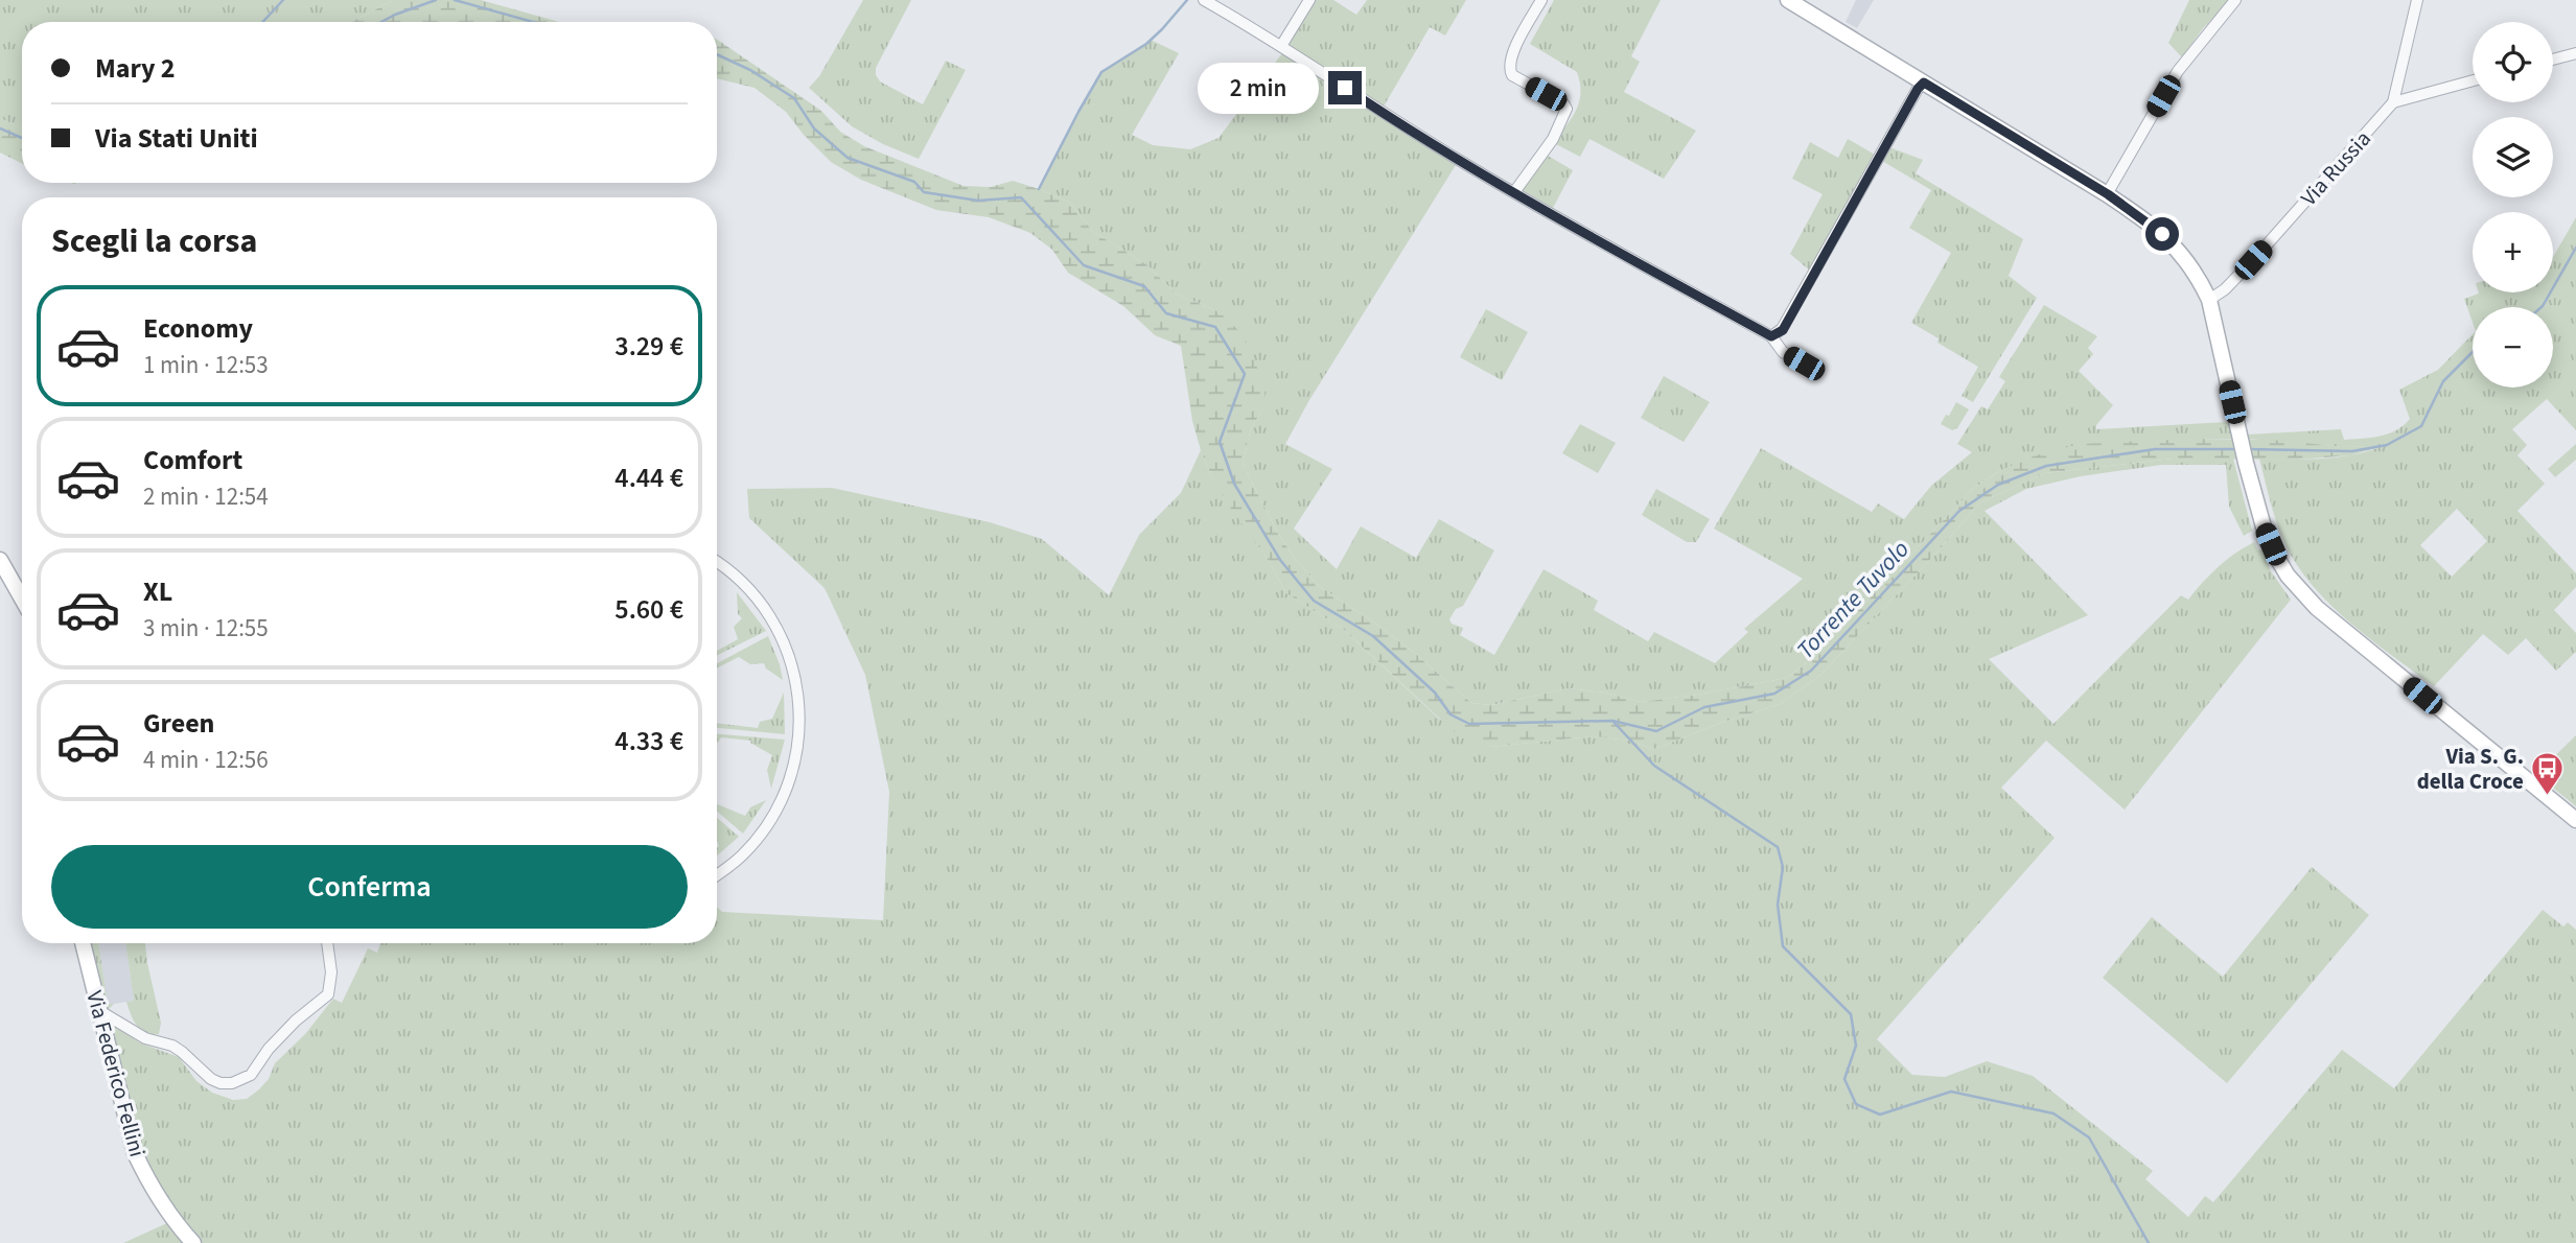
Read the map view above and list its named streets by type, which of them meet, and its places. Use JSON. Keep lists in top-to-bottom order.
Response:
{
  "streets": {
    "street": ["Via Russia", "Via Federico Fellini"]
  },
  "water": ["Torrente Tuvolo"],
  "places": {
    "bus stop": ["Via S. G. della Croce"]
  },
  "page": {
    "map_buttons": ["+", "−"],
    "banner": ["Mary 2", "Via Stati Uniti"],
    "bubble": "2 min",
    "heading": "Scegli la corsa",
    "list": [
      {
        "name": "Economy",
        "note": "1 min · 12:53",
        "value": "3.29 €"
      },
      {
        "name": "Comfort",
        "note": "2 min · 12:54",
        "value": "4.44 €"
      },
      {
        "name": "XL",
        "note": "3 min · 12:55",
        "value": "5.60 €"
      },
      {
        "name": "Green",
        "note": "4 min · 12:56",
        "value": "4.33 €"
      }
    ],
    "buttons": "Conferma"
  }
}
